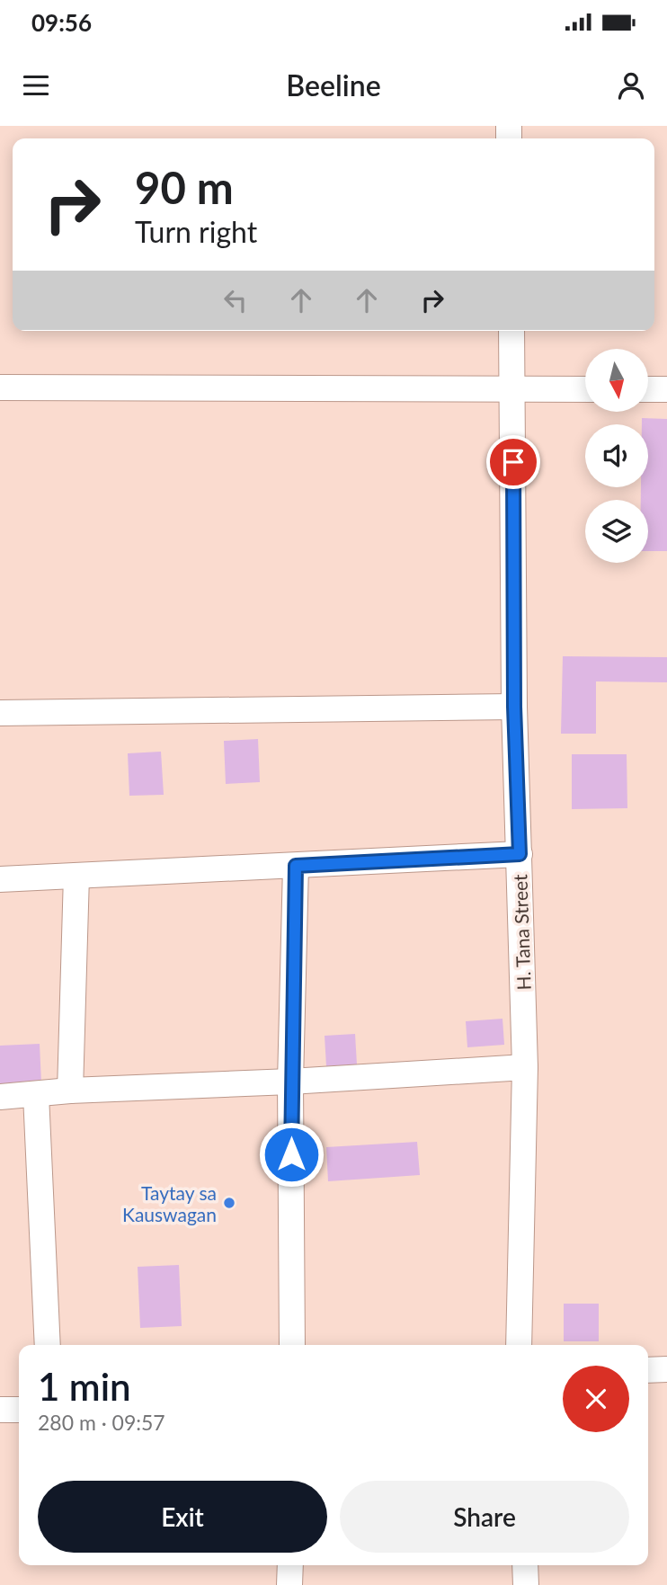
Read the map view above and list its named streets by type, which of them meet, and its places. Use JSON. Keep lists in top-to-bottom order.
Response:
{
  "streets": {
    "street": ["H. Tana Street"]
  },
  "places": ["Taytay sa Kauswagan"],
  "north": "bottom",
  "page": {
    "status": "09:56",
    "header": "Beeline",
    "turn": ["90 m", "Turn right"],
    "heading": ["1 min", "280 m · 09:57"],
    "buttons": ["Exit", "Share"]
  }
}
